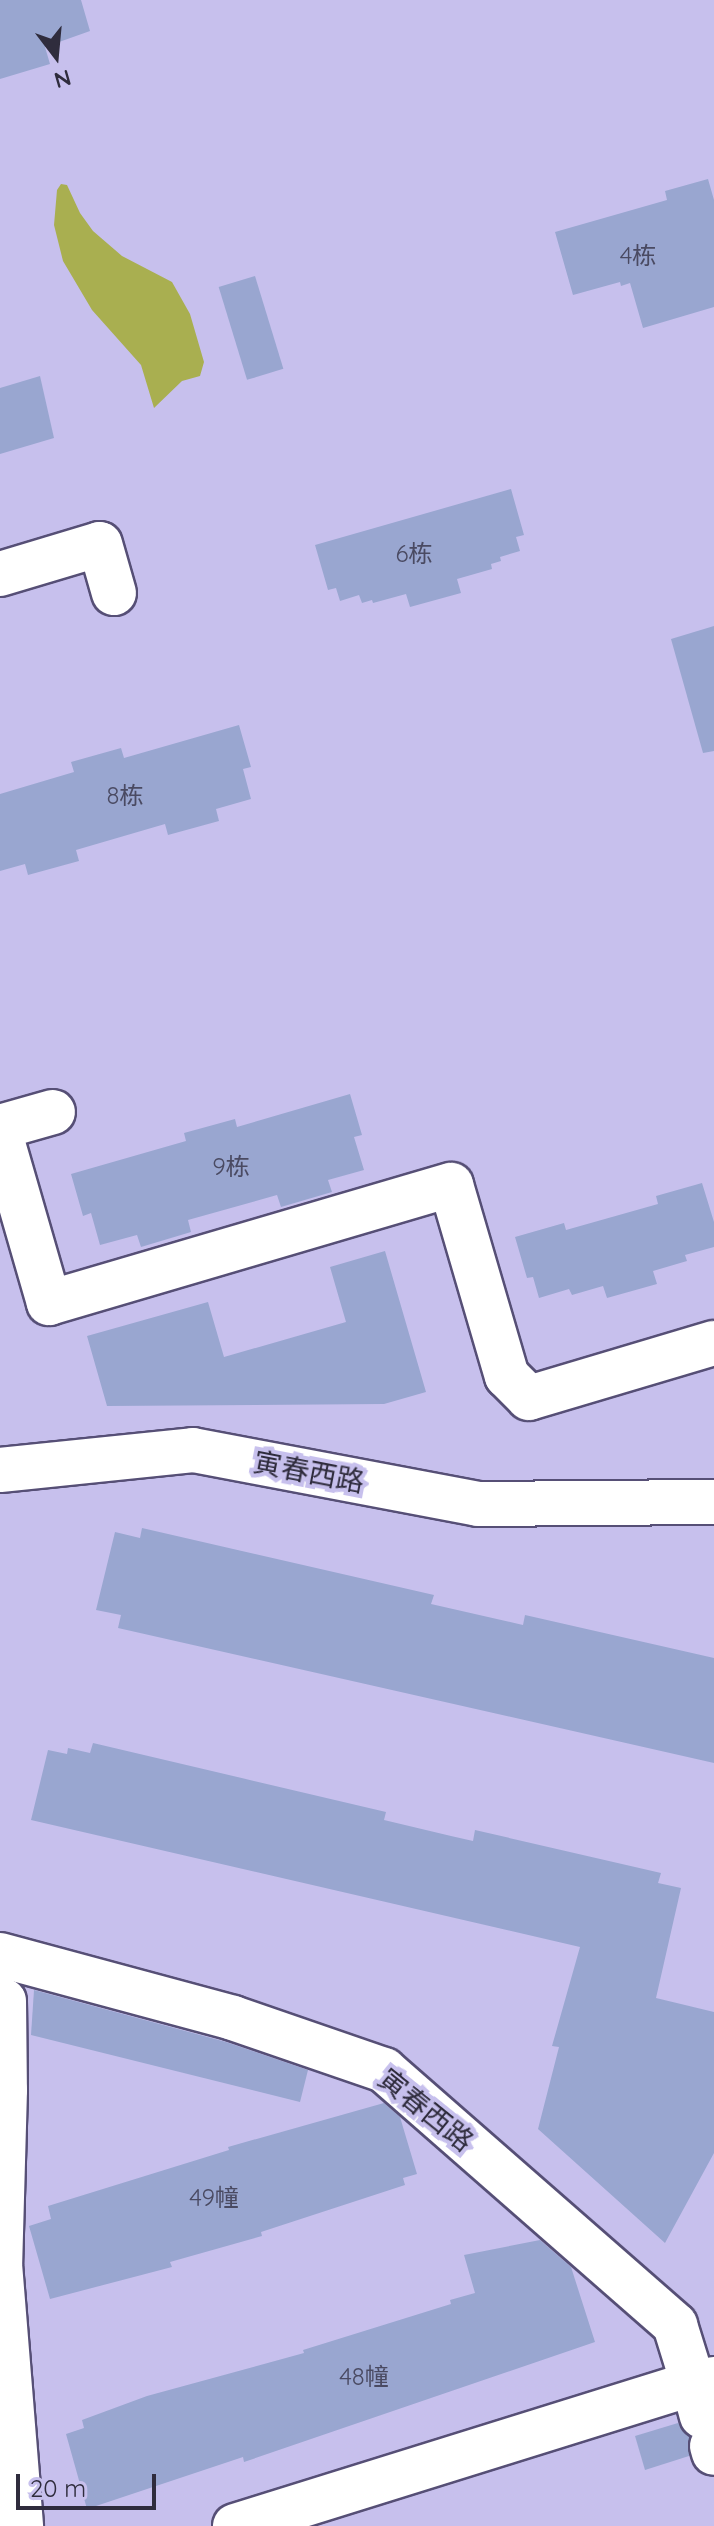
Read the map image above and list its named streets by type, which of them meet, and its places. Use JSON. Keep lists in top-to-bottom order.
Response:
{
  "streets": {
    "street": ["寅春西路"]
  },
  "house_numbers": [
    "4栋",
    "6栋",
    "8栋",
    "9栋",
    "49幢",
    "48幢"
  ],
  "scale_bar": "20 m",
  "north": "bottom"
}
